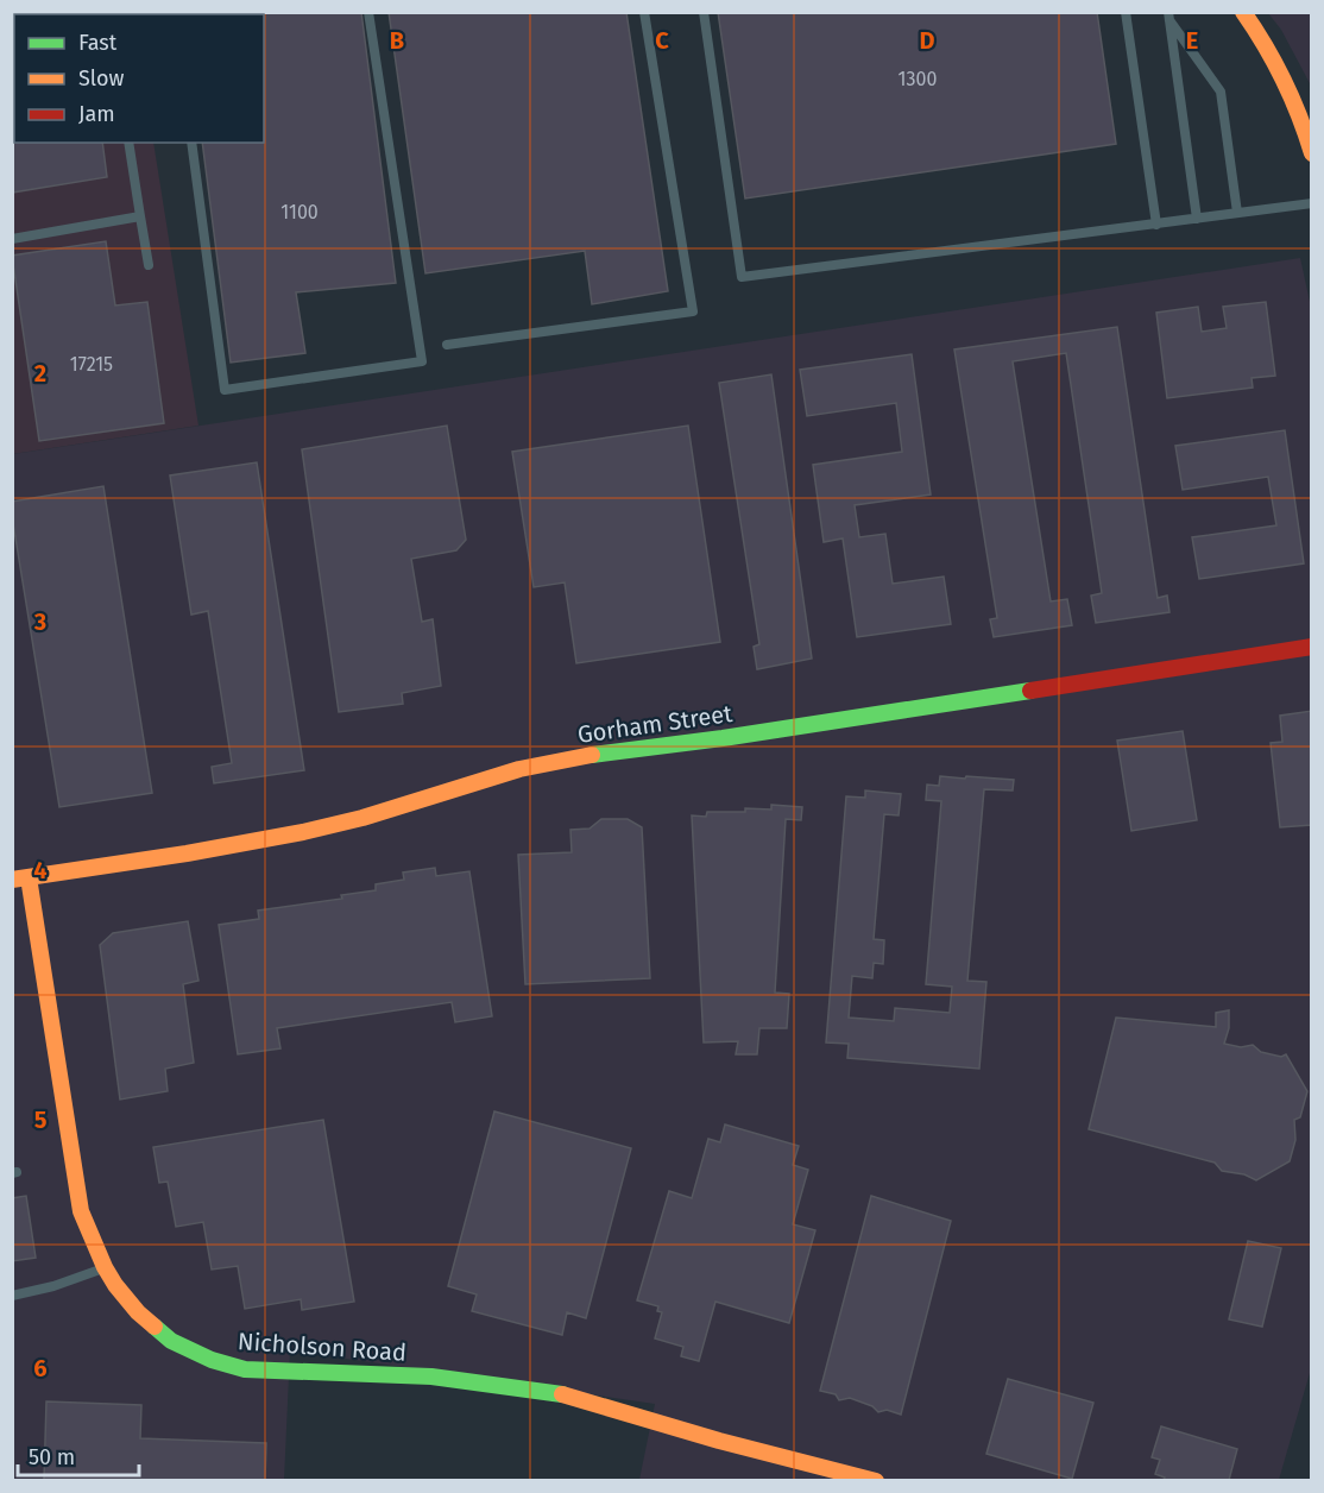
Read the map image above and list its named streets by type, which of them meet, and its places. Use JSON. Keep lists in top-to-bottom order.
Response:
{
  "streets": {
    "street": ["Gorham Street", "Nicholson Road"]
  },
  "crossings": [
    ["Gorham Street", "Nicholson Road"]
  ],
  "house_numbers": ["1300", "1100", "17215"],
  "legend": ["Fast", "Slow", "Jam"],
  "scale_bar": "50 m",
  "grid": {
    "columns": [
      "B",
      "C",
      "D",
      "E"
    ],
    "rows": [
      "2",
      "3",
      "4",
      "5",
      "6"
    ]
  }
}
